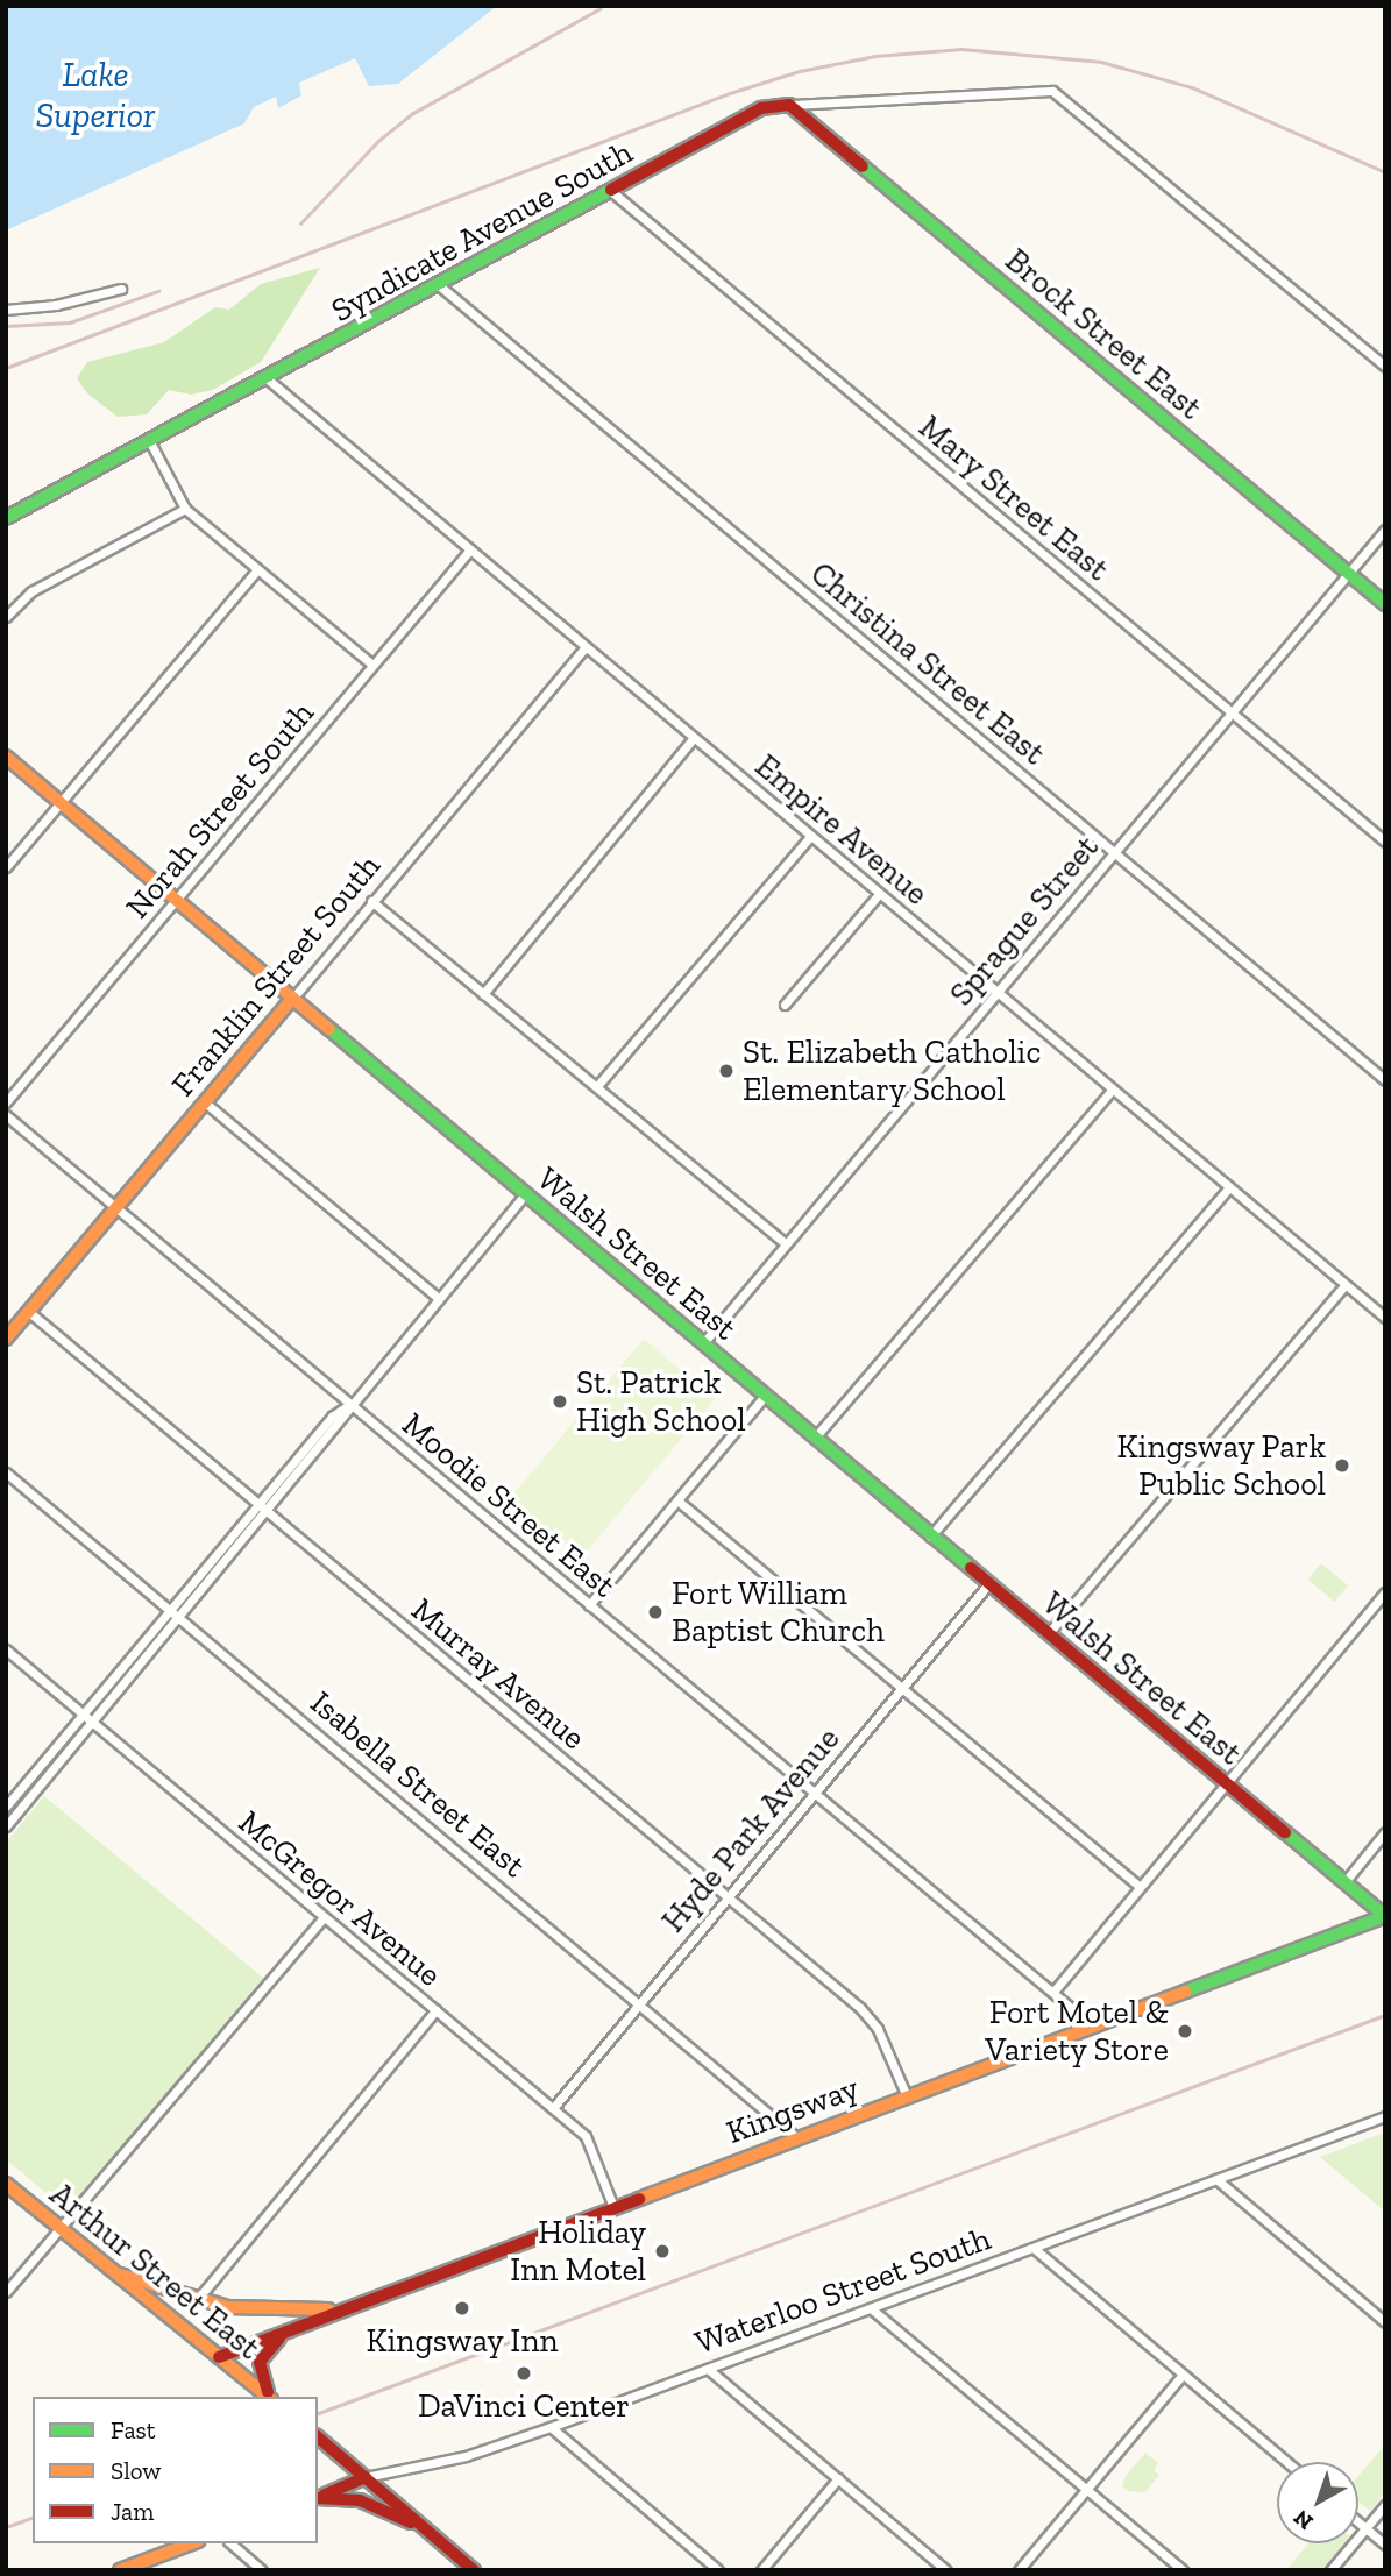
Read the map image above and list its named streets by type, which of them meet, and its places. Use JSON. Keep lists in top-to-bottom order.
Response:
{
  "streets": {
    "street": [
      "Syndicate Avenue South",
      "Brock Street East",
      "Mary Street East",
      "Christina Street East",
      "Norah Street South",
      "Empire Avenue",
      "Sprague Street",
      "Franklin Street South",
      "Walsh Street East",
      "Moodie Street East",
      "Murray Avenue",
      "Isabella Street East",
      "Hyde Park Avenue",
      "McGregor Avenue",
      "Kingsway",
      "Arthur Street East",
      "Waterloo Street South"
    ]
  },
  "crossings": [
    ["Syndicate Avenue South", "Brock Street East"],
    ["Syndicate Avenue South", "Mary Street East"],
    ["Syndicate Avenue South", "Christina Street East"],
    ["Syndicate Avenue South", "Empire Avenue"],
    ["Brock Street East", "Sprague Street"],
    ["Mary Street East", "Sprague Street"],
    ["Christina Street East", "Sprague Street"],
    ["Norah Street South", "Empire Avenue"],
    ["Norah Street South", "Walsh Street East"],
    ["Empire Avenue", "Sprague Street"],
    ["Empire Avenue", "Franklin Street South"],
    ["Sprague Street", "Walsh Street East"],
    ["Franklin Street South", "Walsh Street East"],
    ["Franklin Street South", "Moodie Street East"],
    ["Franklin Street South", "Murray Avenue"],
    ["Walsh Street East", "Hyde Park Avenue"],
    ["Walsh Street East", "Kingsway"],
    ["Moodie Street East", "Hyde Park Avenue"],
    ["Moodie Street East", "Kingsway"],
    ["Murray Avenue", "Hyde Park Avenue"],
    ["Murray Avenue", "Kingsway"],
    ["Isabella Street East", "Hyde Park Avenue"],
    ["Isabella Street East", "Kingsway"],
    ["Hyde Park Avenue", "McGregor Avenue"],
    ["McGregor Avenue", "Kingsway"],
    ["Kingsway", "Arthur Street East"]
  ],
  "water": ["Lake Superior"],
  "places": [
    "St. Elizabeth Catholic Elementary School",
    "St. Patrick High School",
    "Kingsway Park Public School",
    "Fort William Baptist Church",
    "Fort Motel & Variety Store",
    "Holiday Inn Motel",
    "Kingsway Inn",
    "DaVinci Center"
  ],
  "legend": ["Fast", "Slow", "Jam"],
  "north": "bottom left"
}
